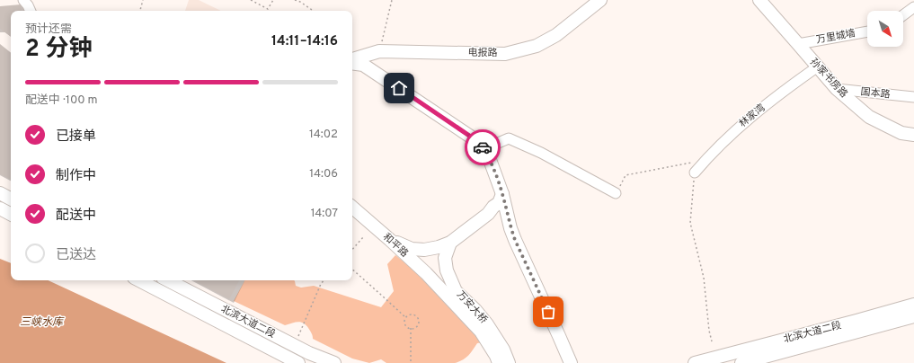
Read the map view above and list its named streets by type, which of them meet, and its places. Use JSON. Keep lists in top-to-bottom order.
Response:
{
  "streets": {
    "main road": [
      "电报路",
      "孙家书房路",
      "和平路",
      "万安大桥",
      "北滨大道二段"
    ],
    "street": ["万里城墙", "国本路", "林家湾"]
  },
  "crossings": [
    ["万里城墙", "孙家书房路"],
    ["孙家书房路", "国本路"],
    ["孙家书房路", "林家湾"],
    ["和平路", "万安大桥"]
  ],
  "water": ["三峡水库"],
  "north": "bottom right",
  "page": {
    "heading": ["2 分钟", "预计还需", "14:11–14:16"],
    "bar": "配送中 · 100 m",
    "list": [
      ["已接单", "14:02"],
      ["制作中", "14:06"],
      ["配送中", "14:07"],
      "已送达"
    ]
  }
}
